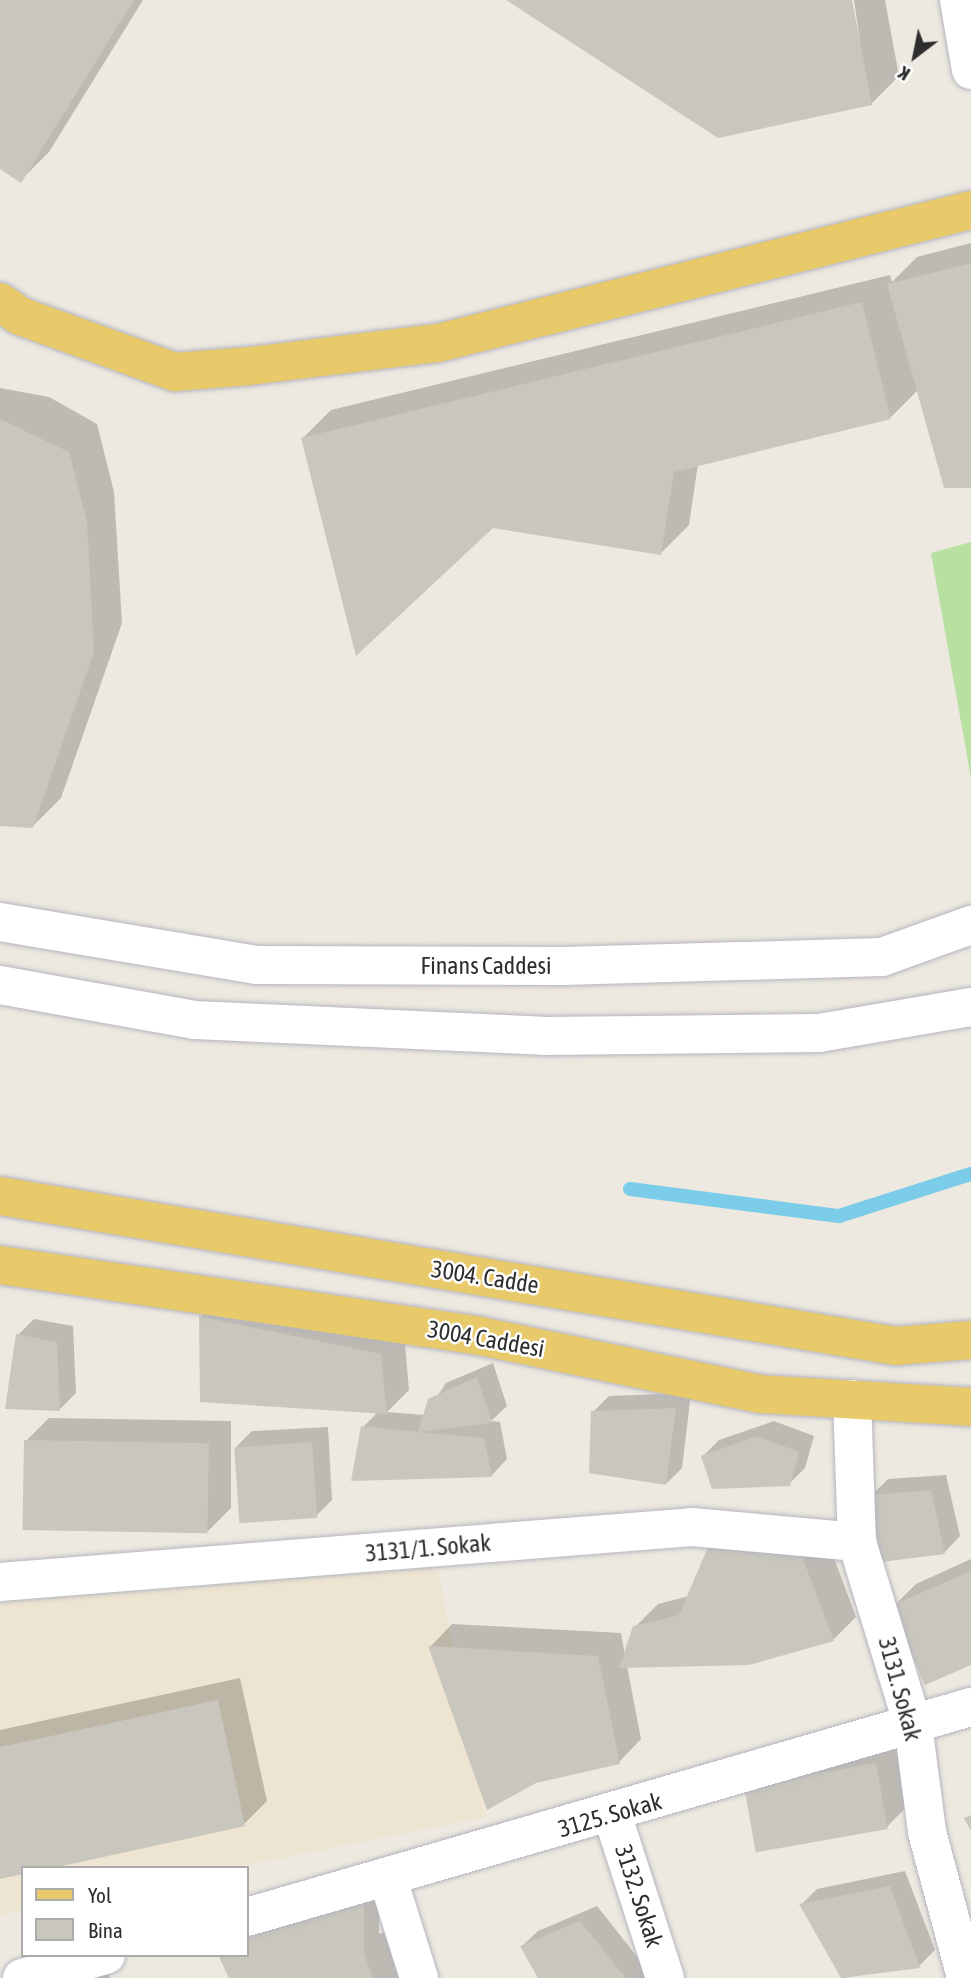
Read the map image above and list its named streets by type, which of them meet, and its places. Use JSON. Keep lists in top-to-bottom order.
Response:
{
  "streets": {
    "main road": ["3004. Cadde", "3004 Caddesi"],
    "street": [
      "Finans Caddesi",
      "3131/1. Sokak",
      "3131. Sokak",
      "3125. Sokak",
      "3132. Sokak"
    ]
  },
  "crossings": [
    ["3004 Caddesi", "3131. Sokak"],
    ["3131/1. Sokak", "3131. Sokak"],
    ["3131. Sokak", "3125. Sokak"],
    ["3125. Sokak", "3132. Sokak"]
  ],
  "legend": ["Yol", "Bina"],
  "north": "bottom left"
}
